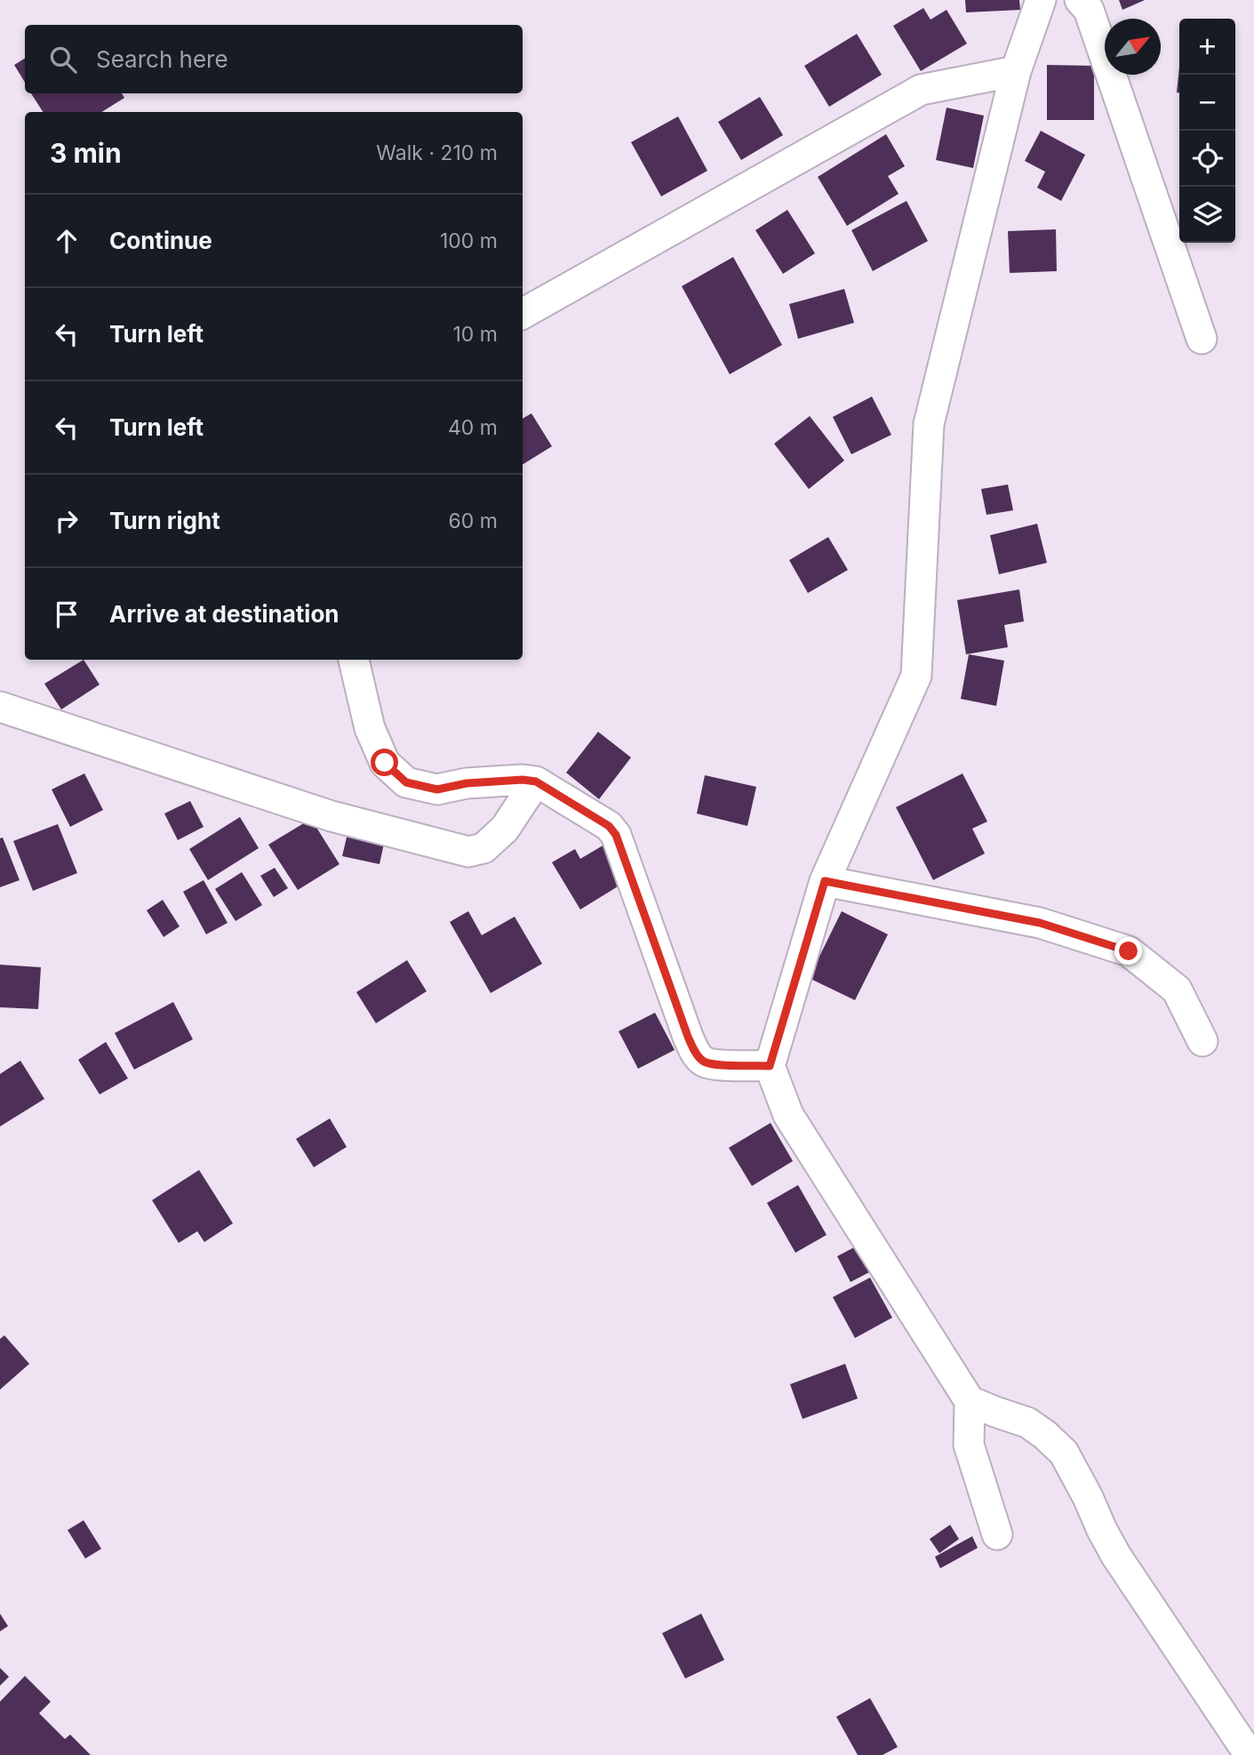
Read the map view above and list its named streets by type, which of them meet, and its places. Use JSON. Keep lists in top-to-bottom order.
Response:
{
  "north": "top right",
  "page": {
    "map_buttons": ["+", "−"],
    "search": "Search here",
    "heading": ["3 min", "Walk · 210 m"],
    "list": [
      ["Continue", "100 m"],
      ["Turn left", "10 m"],
      ["Turn left", "40 m"],
      ["Turn right", "60 m"],
      "Arrive at destination"
    ]
  }
}
